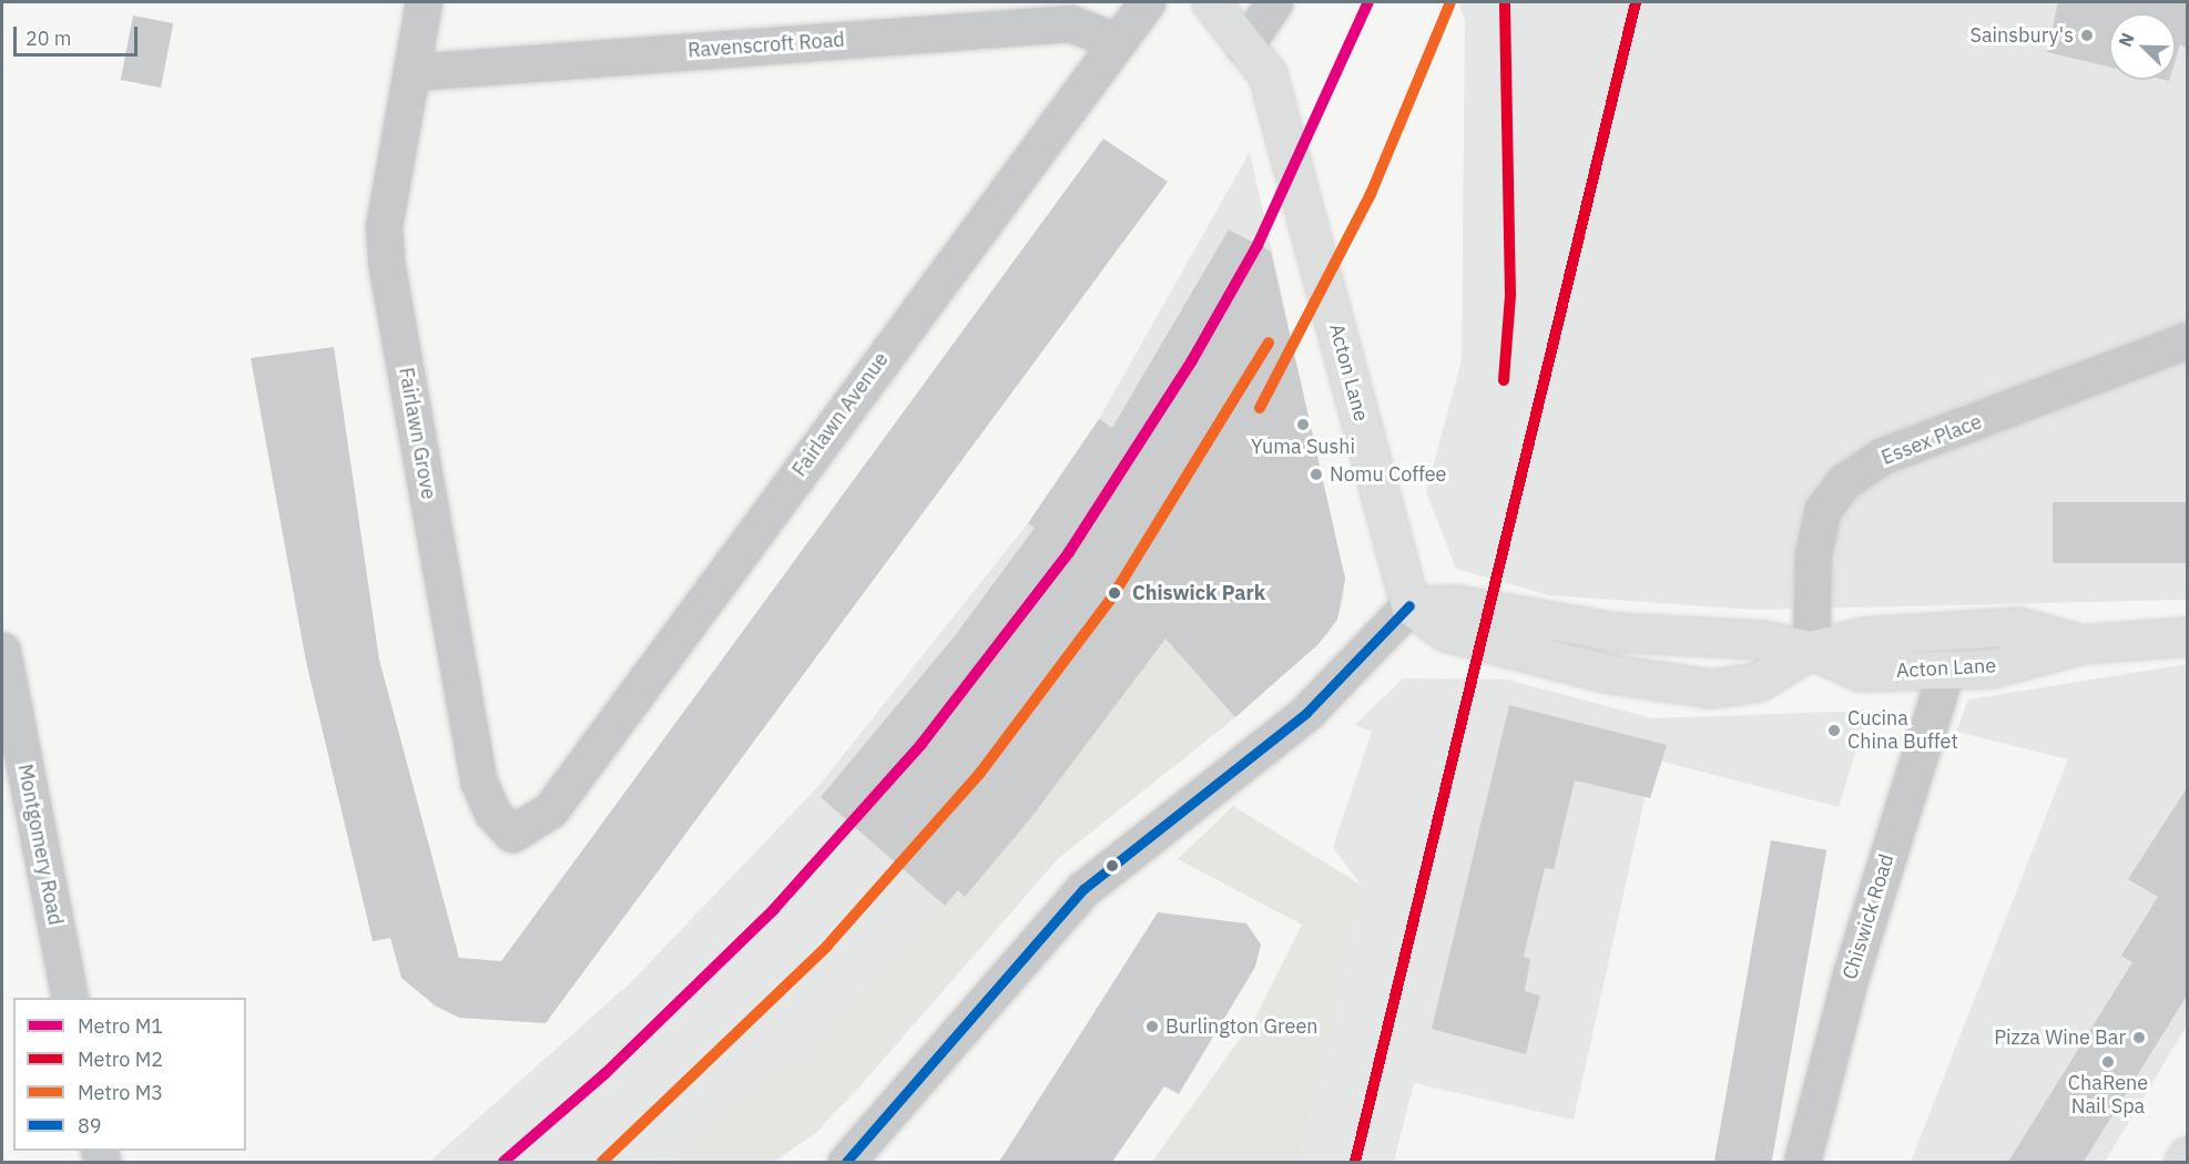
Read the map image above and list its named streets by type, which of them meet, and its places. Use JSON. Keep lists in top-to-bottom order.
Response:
{
  "streets": {
    "main road": ["Acton Lane"],
    "street": [
      "Ravenscroft Road",
      "Fairlawn Avenue",
      "Fairlawn Grove",
      "Essex Place",
      "Montgomery Road",
      "Chiswick Road"
    ]
  },
  "crossings": [
    ["Ravenscroft Road", "Fairlawn Avenue"],
    ["Ravenscroft Road", "Fairlawn Grove"],
    ["Acton Lane", "Essex Place"],
    ["Acton Lane", "Chiswick Road"],
    ["Fairlawn Avenue", "Fairlawn Grove"]
  ],
  "places": [
    "Sainsbury's",
    "Yuma Sushi",
    "Nomu Coffee",
    "Chiswick Park",
    "Cucina China Buffet",
    "Burlington Green",
    "Pizza Wine Bar",
    "ChaRene Nail Spa"
  ],
  "lines": [
    "metro line M1",
    "metro line M2",
    "metro line M3",
    "transit line 89"
  ],
  "legend": [
    "Metro M1",
    "Metro M2",
    "Metro M3",
    "89"
  ],
  "scale_bar": "20 m",
  "north": "top left"
}
